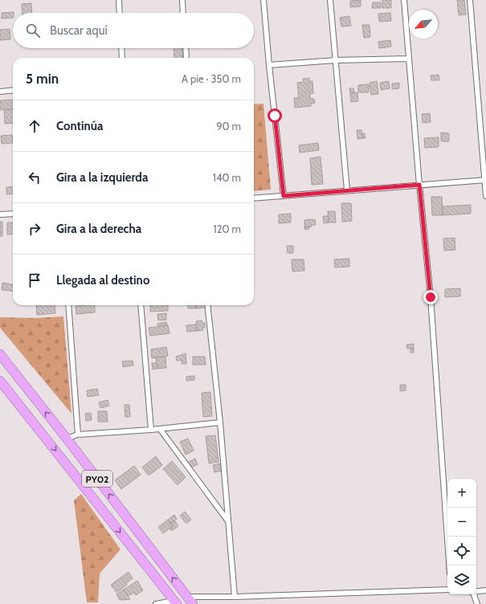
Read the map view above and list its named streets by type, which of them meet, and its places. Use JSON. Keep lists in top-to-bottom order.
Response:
{
  "streets": {
    "highway": ["PY02"]
  },
  "north": "bottom left",
  "page": {
    "search": "Buscar aquí",
    "heading": ["5 min", "A pie · 350 m"],
    "list": [
      ["Continúa", "90 m"],
      ["Gira a la izquierda", "140 m"],
      ["Gira a la derecha", "120 m"],
      "Llegada al destino"
    ],
    "map_buttons": ["+", "−"]
  }
}
